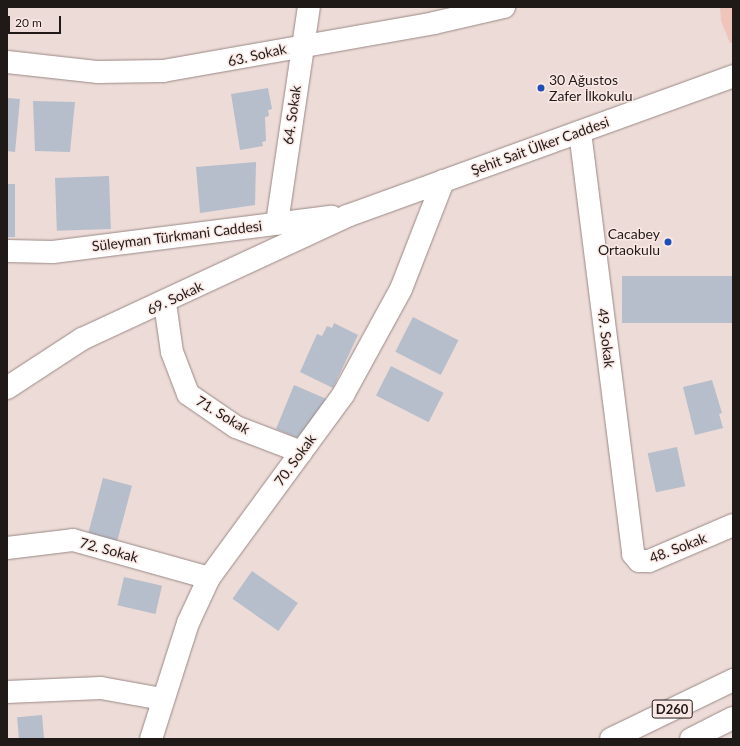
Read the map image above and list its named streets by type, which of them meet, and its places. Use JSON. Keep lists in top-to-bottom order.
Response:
{
  "streets": {
    "main road": [
      "63. Sokak",
      "64. Sokak",
      "Şehit Sait Ülker Caddesi",
      "Süleyman Türkmani Caddesi",
      "69. Sokak",
      "49. Sokak",
      "71. Sokak",
      "70. Sokak",
      "48. Sokak",
      "72. Sokak",
      "D260"
    ]
  },
  "crossings": [
    ["63. Sokak", "64. Sokak"],
    ["64. Sokak", "Süleyman Türkmani Caddesi"],
    ["Şehit Sait Ülker Caddesi", "Süleyman Türkmani Caddesi"],
    ["Şehit Sait Ülker Caddesi", "69. Sokak"],
    ["Şehit Sait Ülker Caddesi", "49. Sokak"],
    ["Şehit Sait Ülker Caddesi", "70. Sokak"],
    ["Süleyman Türkmani Caddesi", "69. Sokak"],
    ["69. Sokak", "71. Sokak"],
    ["49. Sokak", "48. Sokak"],
    ["71. Sokak", "70. Sokak"],
    ["70. Sokak", "72. Sokak"]
  ],
  "places": ["30 Ağustos Zafer İlkokulu", "Cacabey Ortaokulu"],
  "scale_bar": "20 m"
}
